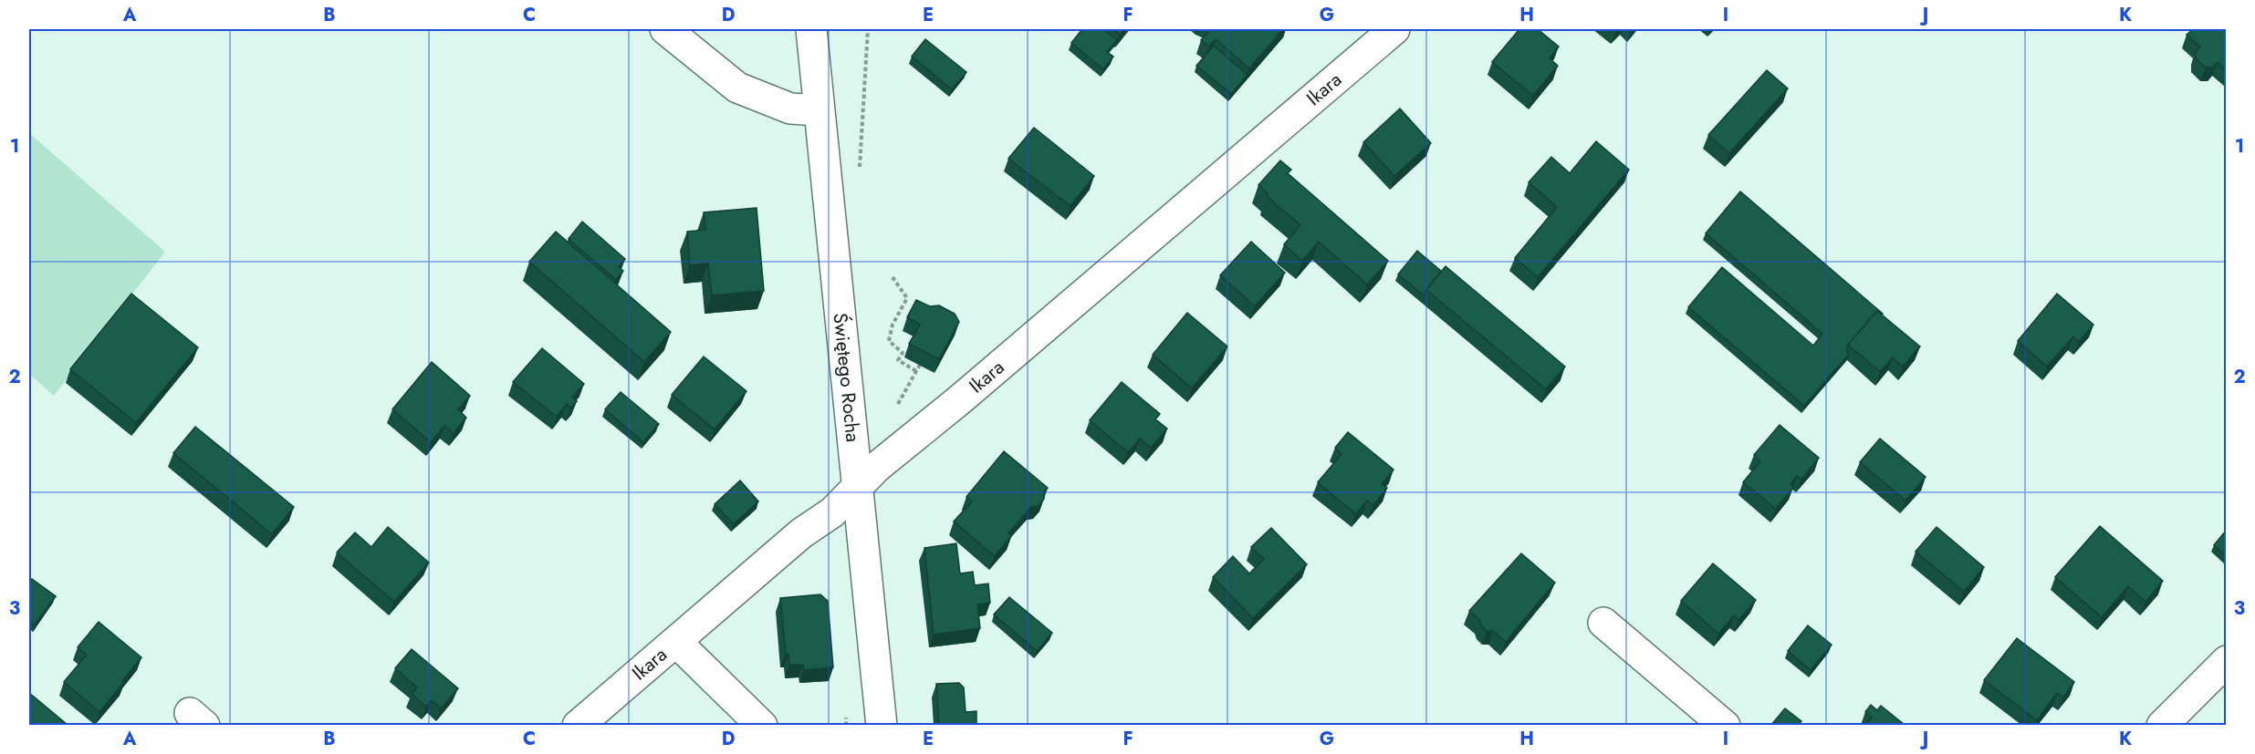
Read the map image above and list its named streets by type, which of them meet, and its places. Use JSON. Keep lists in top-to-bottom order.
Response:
{
  "streets": {
    "street": ["Ikara", "Świętego Rocha"]
  },
  "crossings": [
    ["Ikara", "Świętego Rocha"]
  ],
  "grid": {
    "columns": [
      "A",
      "B",
      "C",
      "D",
      "E",
      "F",
      "G",
      "H",
      "I",
      "J",
      "K"
    ],
    "rows": ["1", "2", "3"]
  }
}
